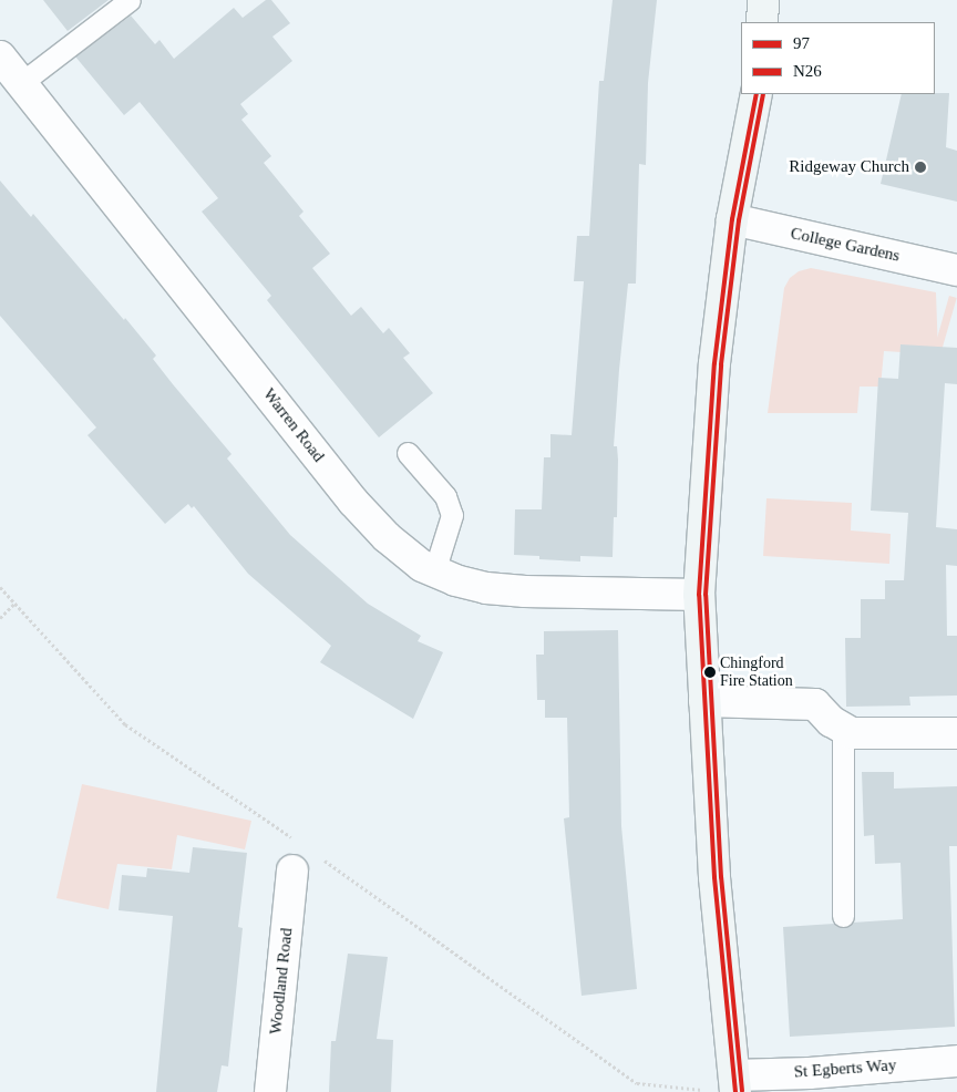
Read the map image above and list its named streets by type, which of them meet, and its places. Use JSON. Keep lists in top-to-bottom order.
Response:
{
  "streets": {
    "street": [
      "College Gardens",
      "Warren Road",
      "Woodland Road",
      "St Egberts Way"
    ]
  },
  "places": ["Ridgeway Church", "Chingford Fire Station"],
  "lines": ["transit line 97", "transit line N26"],
  "legend": ["97", "N26"]
}
